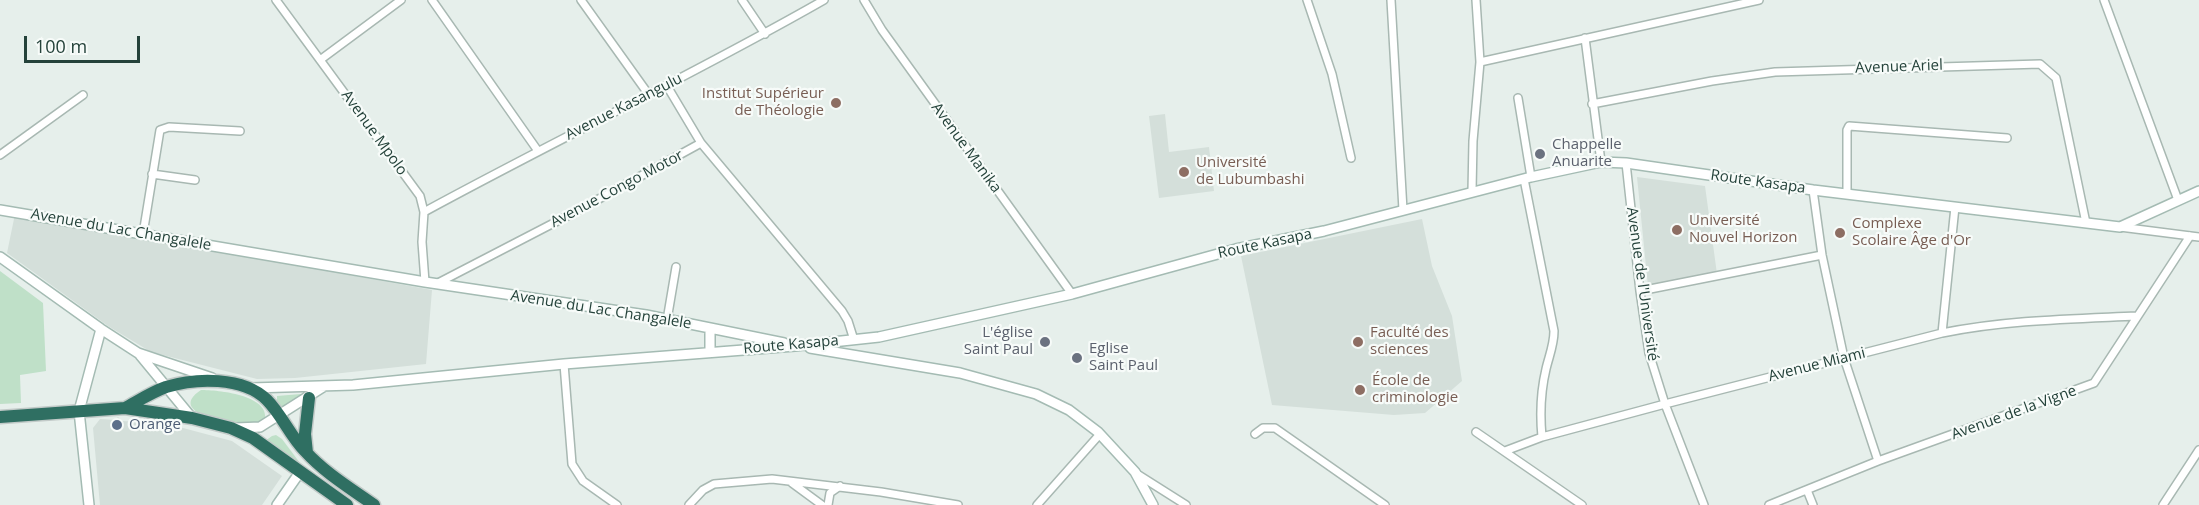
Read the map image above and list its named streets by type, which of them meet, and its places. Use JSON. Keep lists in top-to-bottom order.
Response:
{
  "streets": {
    "main road": ["Route Kasapa", "Avenue du Lac Changalele"],
    "street": [
      "Avenue Ariel",
      "Avenue Kasangulu",
      "Avenue Mpolo",
      "Avenue Manika",
      "Avenue Congo Motor",
      "Avenue de l'Université",
      "Avenue Miami",
      "Avenue de la Vigne"
    ]
  },
  "crossings": [
    ["Avenue Ariel", "Route Kasapa"],
    ["Avenue Kasangulu", "Avenue Mpolo"],
    ["Avenue Mpolo", "Avenue du Lac Changalele"],
    ["Avenue Manika", "Route Kasapa"],
    ["Route Kasapa", "Avenue Congo Motor"],
    ["Route Kasapa", "Avenue du Lac Changalele"],
    ["Route Kasapa", "Avenue de l'Université"],
    ["Avenue Congo Motor", "Avenue du Lac Changalele"],
    ["Avenue de l'Université", "Avenue Miami"],
    ["Avenue Miami", "Avenue de la Vigne"]
  ],
  "places": [
    "Institut Supérieur de Théologie",
    "Chappelle Anuarite",
    "Université de Lubumbashi",
    "Université Nouvel Horizon",
    "Complexe Scolaire Âge d'Or",
    "L'église Saint Paul",
    "Faculté des sciences",
    "Eglise Saint Paul",
    "École de criminologie",
    "Orange"
  ],
  "scale_bar": "100 m"
}
